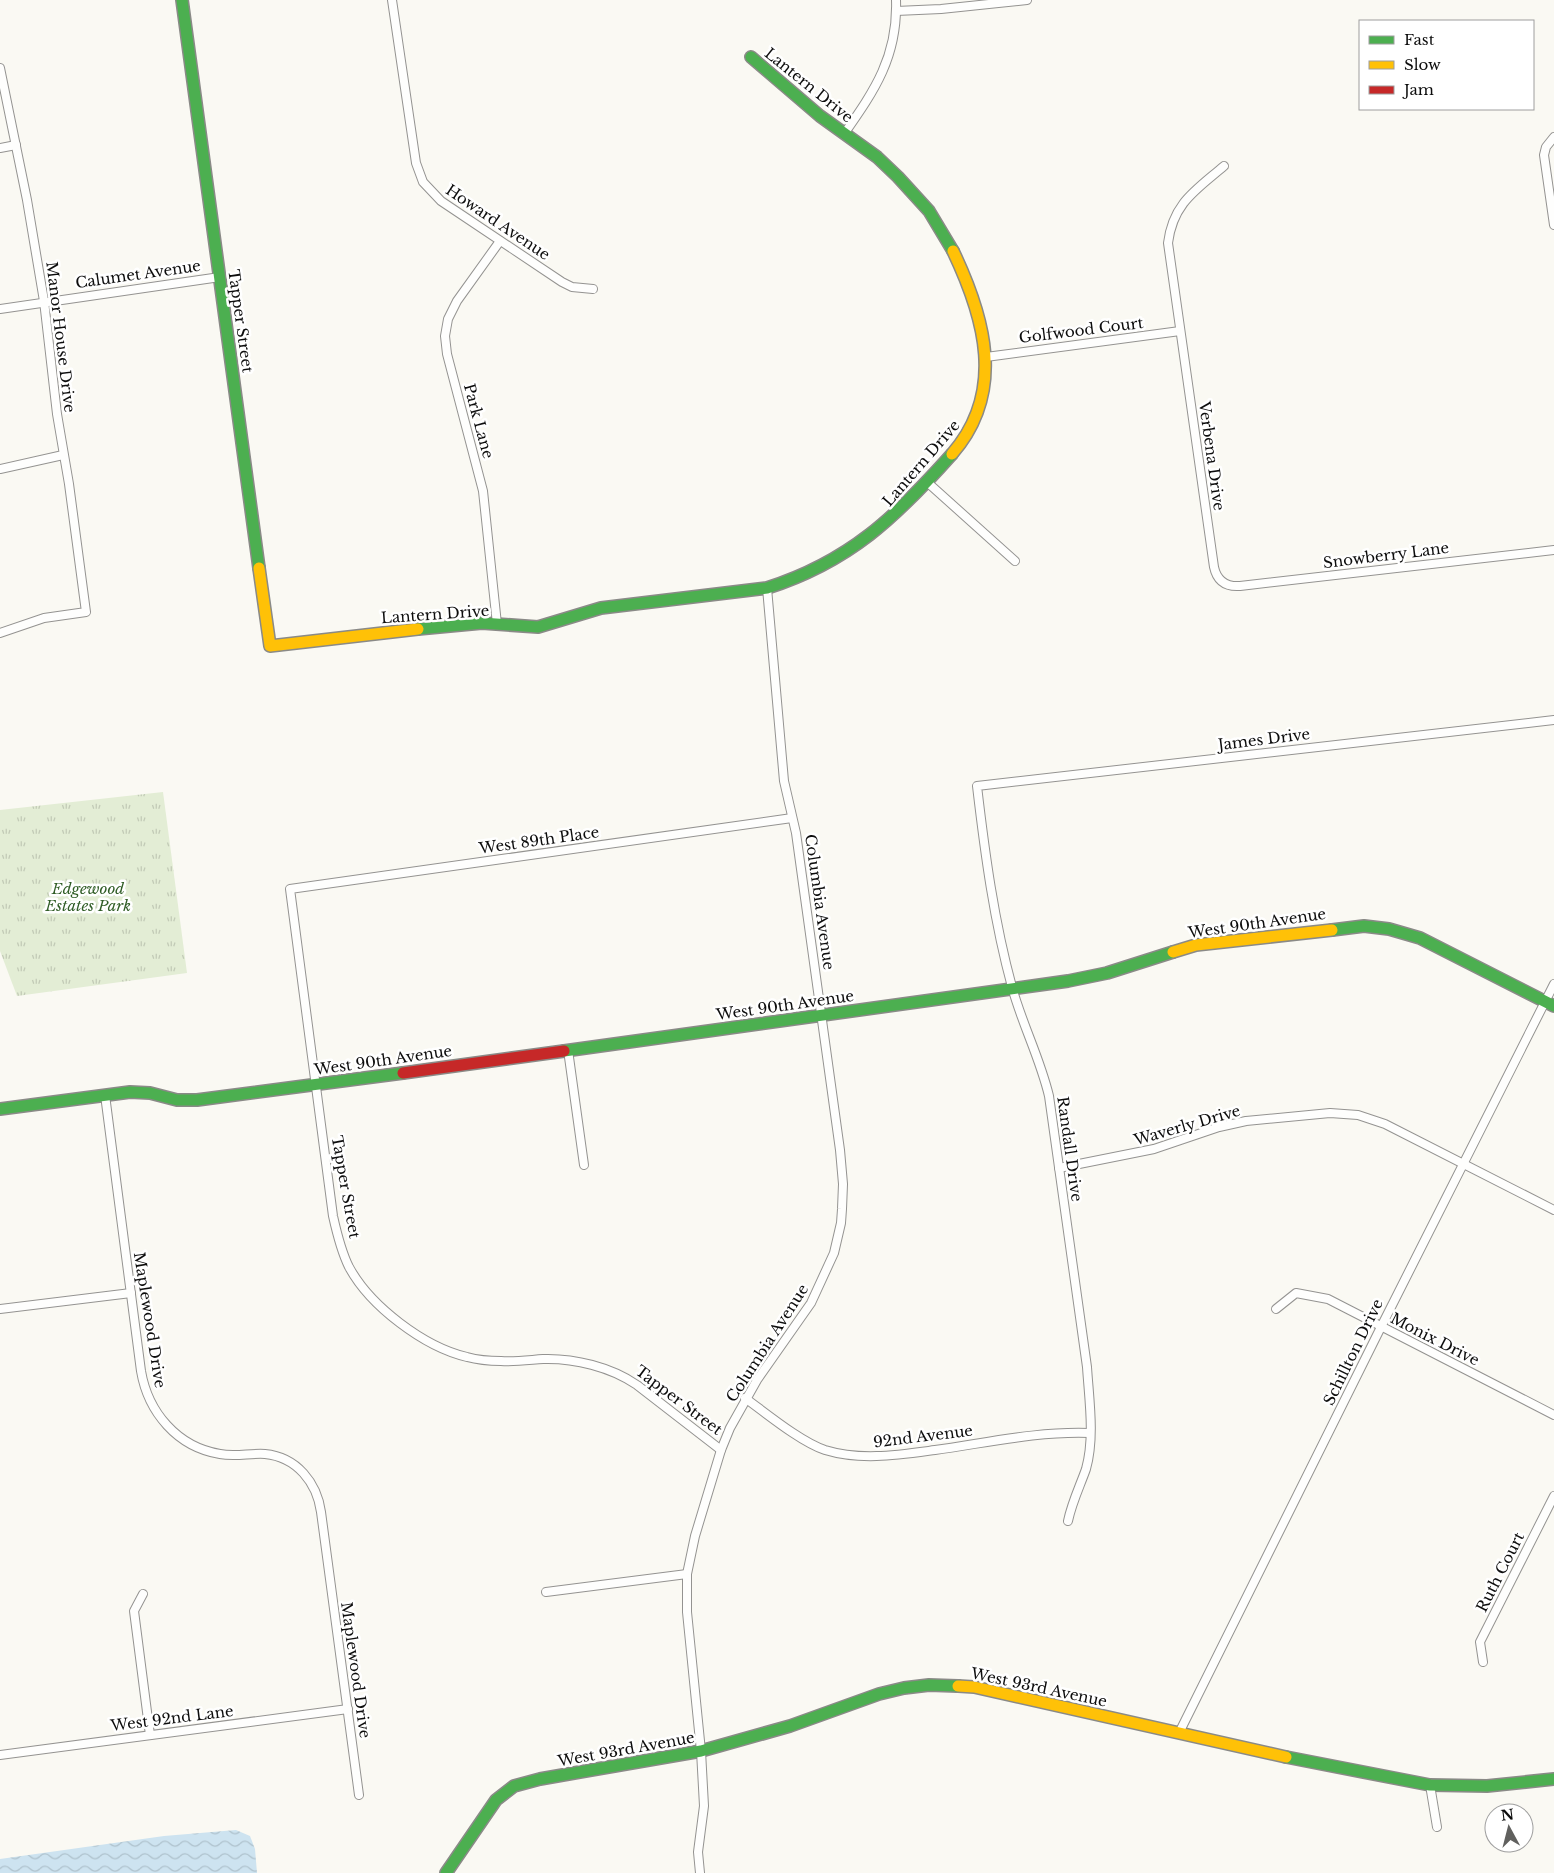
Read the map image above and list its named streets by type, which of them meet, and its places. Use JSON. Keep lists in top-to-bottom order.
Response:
{
  "streets": {
    "street": [
      "Lantern Drive",
      "Howard Avenue",
      "Calumet Avenue",
      "Tapper Street",
      "Golfwood Court",
      "Manor House Drive",
      "Park Lane",
      "Verbena Drive",
      "Snowberry Lane",
      "James Drive",
      "West 89th Place",
      "Columbia Avenue",
      "West 90th Avenue",
      "Waverly Drive",
      "Randall Drive",
      "Maplewood Drive",
      "Monix Drive",
      "Schillton Drive",
      "92nd Avenue",
      "Ruth Court",
      "West 93rd Avenue",
      "West 92nd Lane"
    ]
  },
  "crossings": [
    ["Lantern Drive", "Tapper Street"],
    ["Lantern Drive", "Golfwood Court"],
    ["Lantern Drive", "Park Lane"],
    ["Lantern Drive", "Columbia Avenue"],
    ["Howard Avenue", "Park Lane"],
    ["Calumet Avenue", "Tapper Street"],
    ["Calumet Avenue", "Manor House Drive"],
    ["Tapper Street", "West 89th Place"],
    ["Tapper Street", "Columbia Avenue"],
    ["Tapper Street", "West 90th Avenue"],
    ["Golfwood Court", "Verbena Drive"],
    ["Verbena Drive", "Snowberry Lane"],
    ["James Drive", "Randall Drive"],
    ["West 89th Place", "Columbia Avenue"],
    ["Columbia Avenue", "West 90th Avenue"],
    ["Columbia Avenue", "92nd Avenue"],
    ["Columbia Avenue", "West 93rd Avenue"],
    ["West 90th Avenue", "Randall Drive"],
    ["West 90th Avenue", "Maplewood Drive"],
    ["West 90th Avenue", "Schillton Drive"],
    ["Waverly Drive", "Randall Drive"],
    ["Waverly Drive", "Schillton Drive"],
    ["Randall Drive", "92nd Avenue"],
    ["Maplewood Drive", "West 92nd Lane"],
    ["Monix Drive", "Schillton Drive"],
    ["Schillton Drive", "West 93rd Avenue"]
  ],
  "parks": ["Edgewood Estates Park"],
  "legend": ["Fast", "Slow", "Jam"],
  "north": "top"
}
